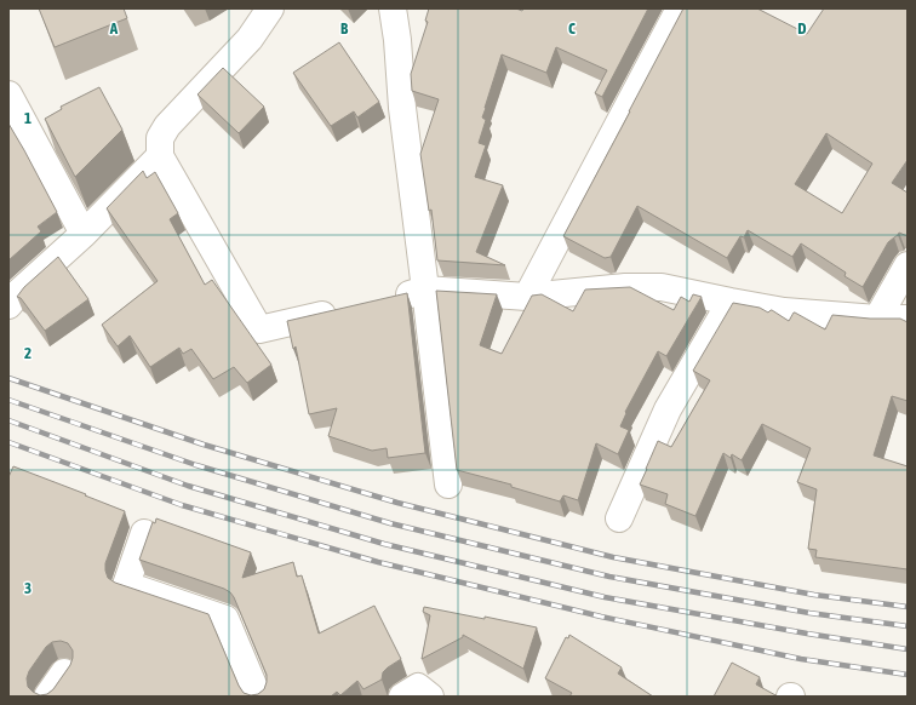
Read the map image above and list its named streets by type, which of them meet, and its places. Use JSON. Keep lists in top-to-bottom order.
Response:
{
  "grid": {
    "columns": [
      "A",
      "B",
      "C",
      "D"
    ],
    "rows": ["1", "2", "3"]
  }
}
